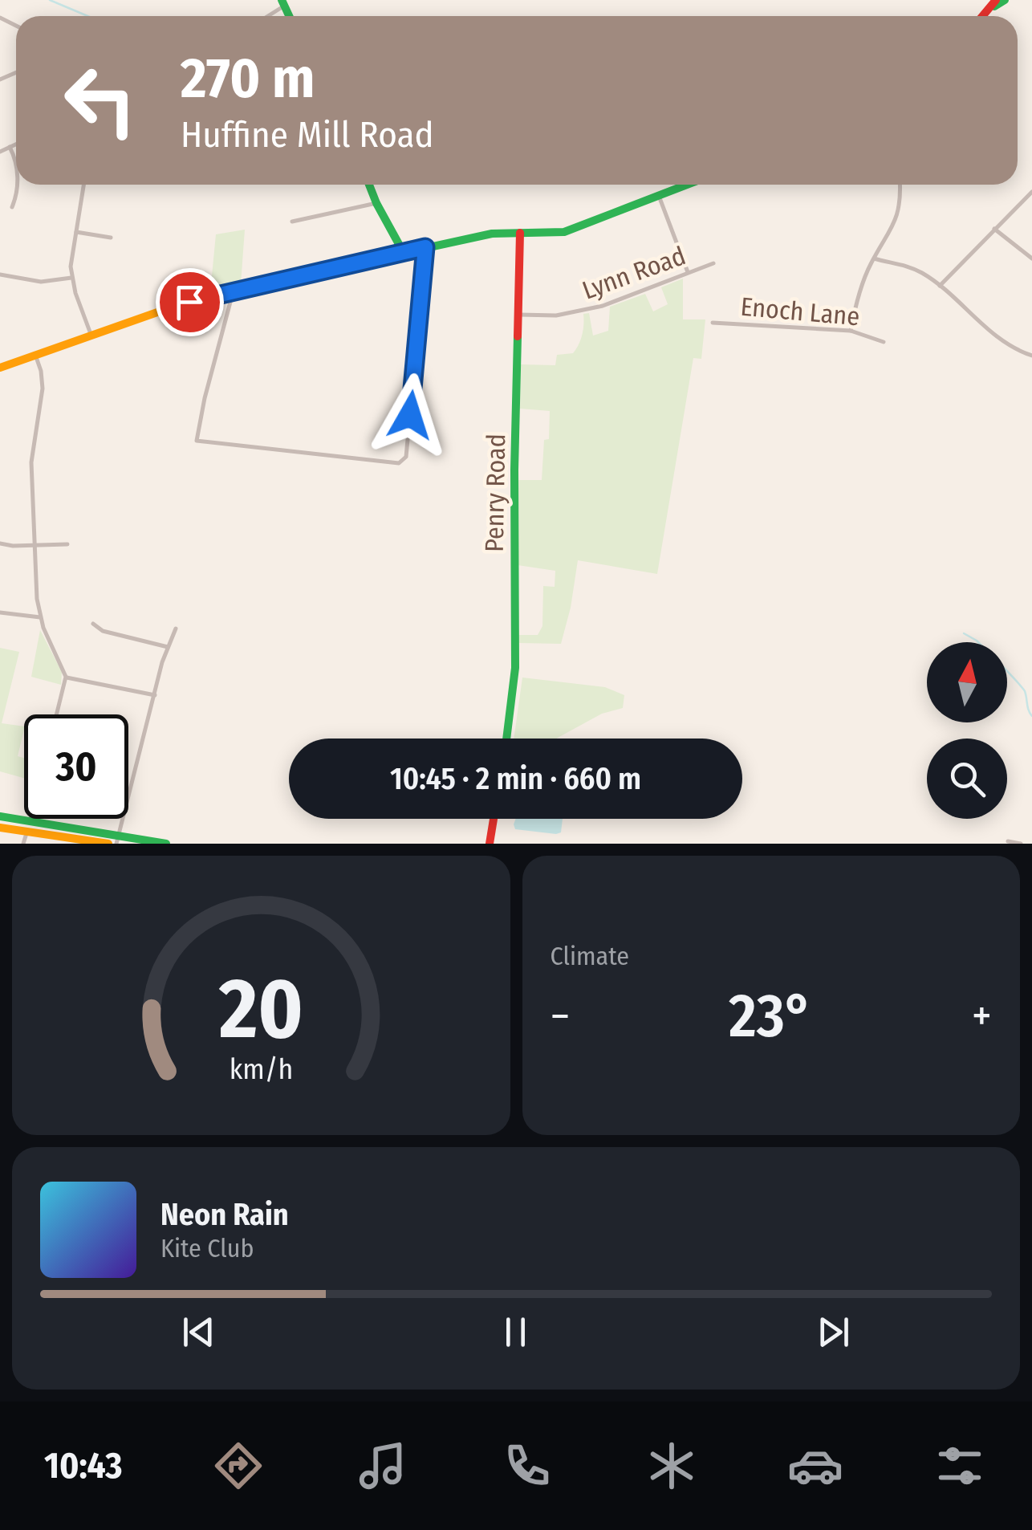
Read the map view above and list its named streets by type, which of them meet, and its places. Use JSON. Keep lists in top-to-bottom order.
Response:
{
  "streets": {
    "main road": ["Penry Road"],
    "street": ["Lynn Road", "Enoch Lane"]
  },
  "crossings": [
    ["Lynn Road", "Penry Road"]
  ],
  "north": "top",
  "page": {
    "turn": ["270 m", "Huffine Mill Road"],
    "limit": "30",
    "trip": "10:45 · 2 min · 660 m",
    "tile": "Climate",
    "heat": ["−", "23°", "+"],
    "song": ["Neon Rain", "Kite Club"],
    "tabs": "10:43",
    "gauge": ["20", "km/h"]
  }
}
